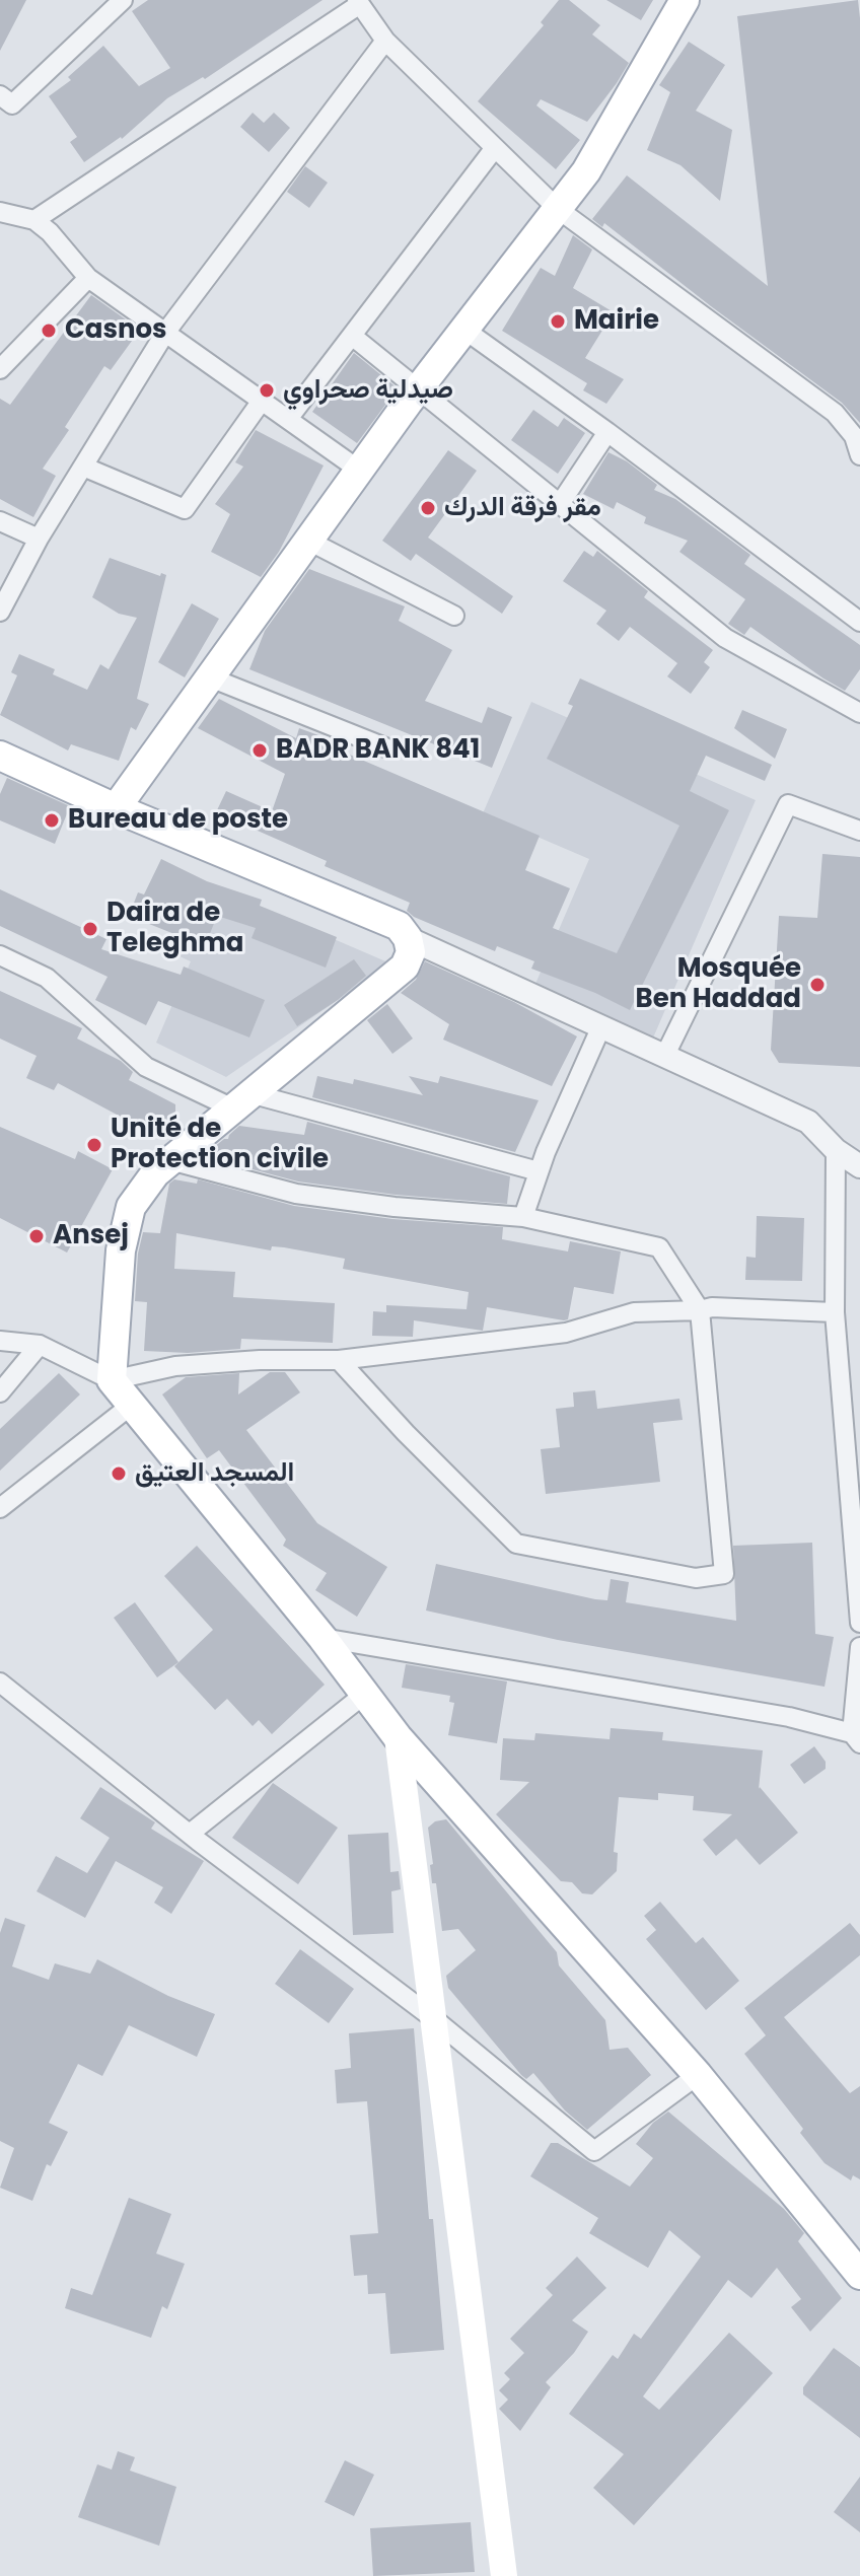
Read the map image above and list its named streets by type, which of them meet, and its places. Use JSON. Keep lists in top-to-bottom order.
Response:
{
  "places": [
    "Mairie",
    "Casnos",
    "صيدلية صحراوي",
    "مقر فرقة الدرك",
    "BADR BANK 841",
    "Bureau de poste",
    "Daira de Teleghma",
    "Mosquée Ben Haddad",
    "Unité de Protection civile",
    "Ansej",
    "المسجد العتيق"
  ]
}
